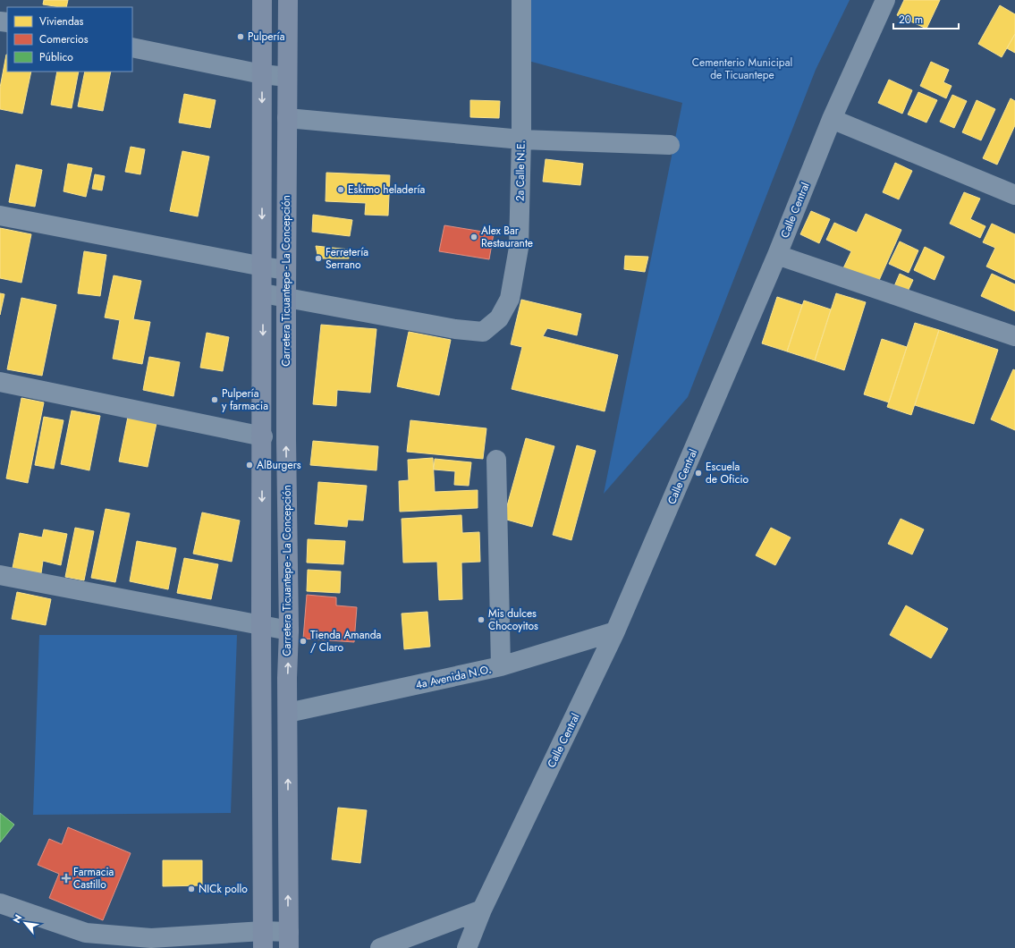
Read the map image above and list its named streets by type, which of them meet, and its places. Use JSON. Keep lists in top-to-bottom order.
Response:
{
  "streets": {
    "main road": ["Carretera Ticuantepe - La Concepción"],
    "street": ["2a Calle N.E.", "Calle Central", "4a Avenida N.O."]
  },
  "crossings": [
    ["2a Calle N.E.", "Carretera Ticuantepe - La Concepción"],
    ["Calle Central", "4a Avenida N.O."],
    ["Carretera Ticuantepe - La Concepción", "4a Avenida N.O."]
  ],
  "parks": ["Cementerio Municipal de Ticuantepe"],
  "places": {
    "other": [
      "Pulpería",
      "Eskimo heladería",
      "Alex Bar Restaurante",
      "Ferretería Serrano",
      "Pulpería y farmacia",
      "AlBurgers",
      "Escuela de Oficio",
      "Mis dulces Chocoyitos",
      "Tienda Amanda / Claro",
      "NICk pollo"
    ],
    "health": ["Farmacia Castillo"]
  },
  "legend": ["Viviendas", "Comercios", "Público"],
  "scale_bar": "20 m",
  "north": "top left"
}
